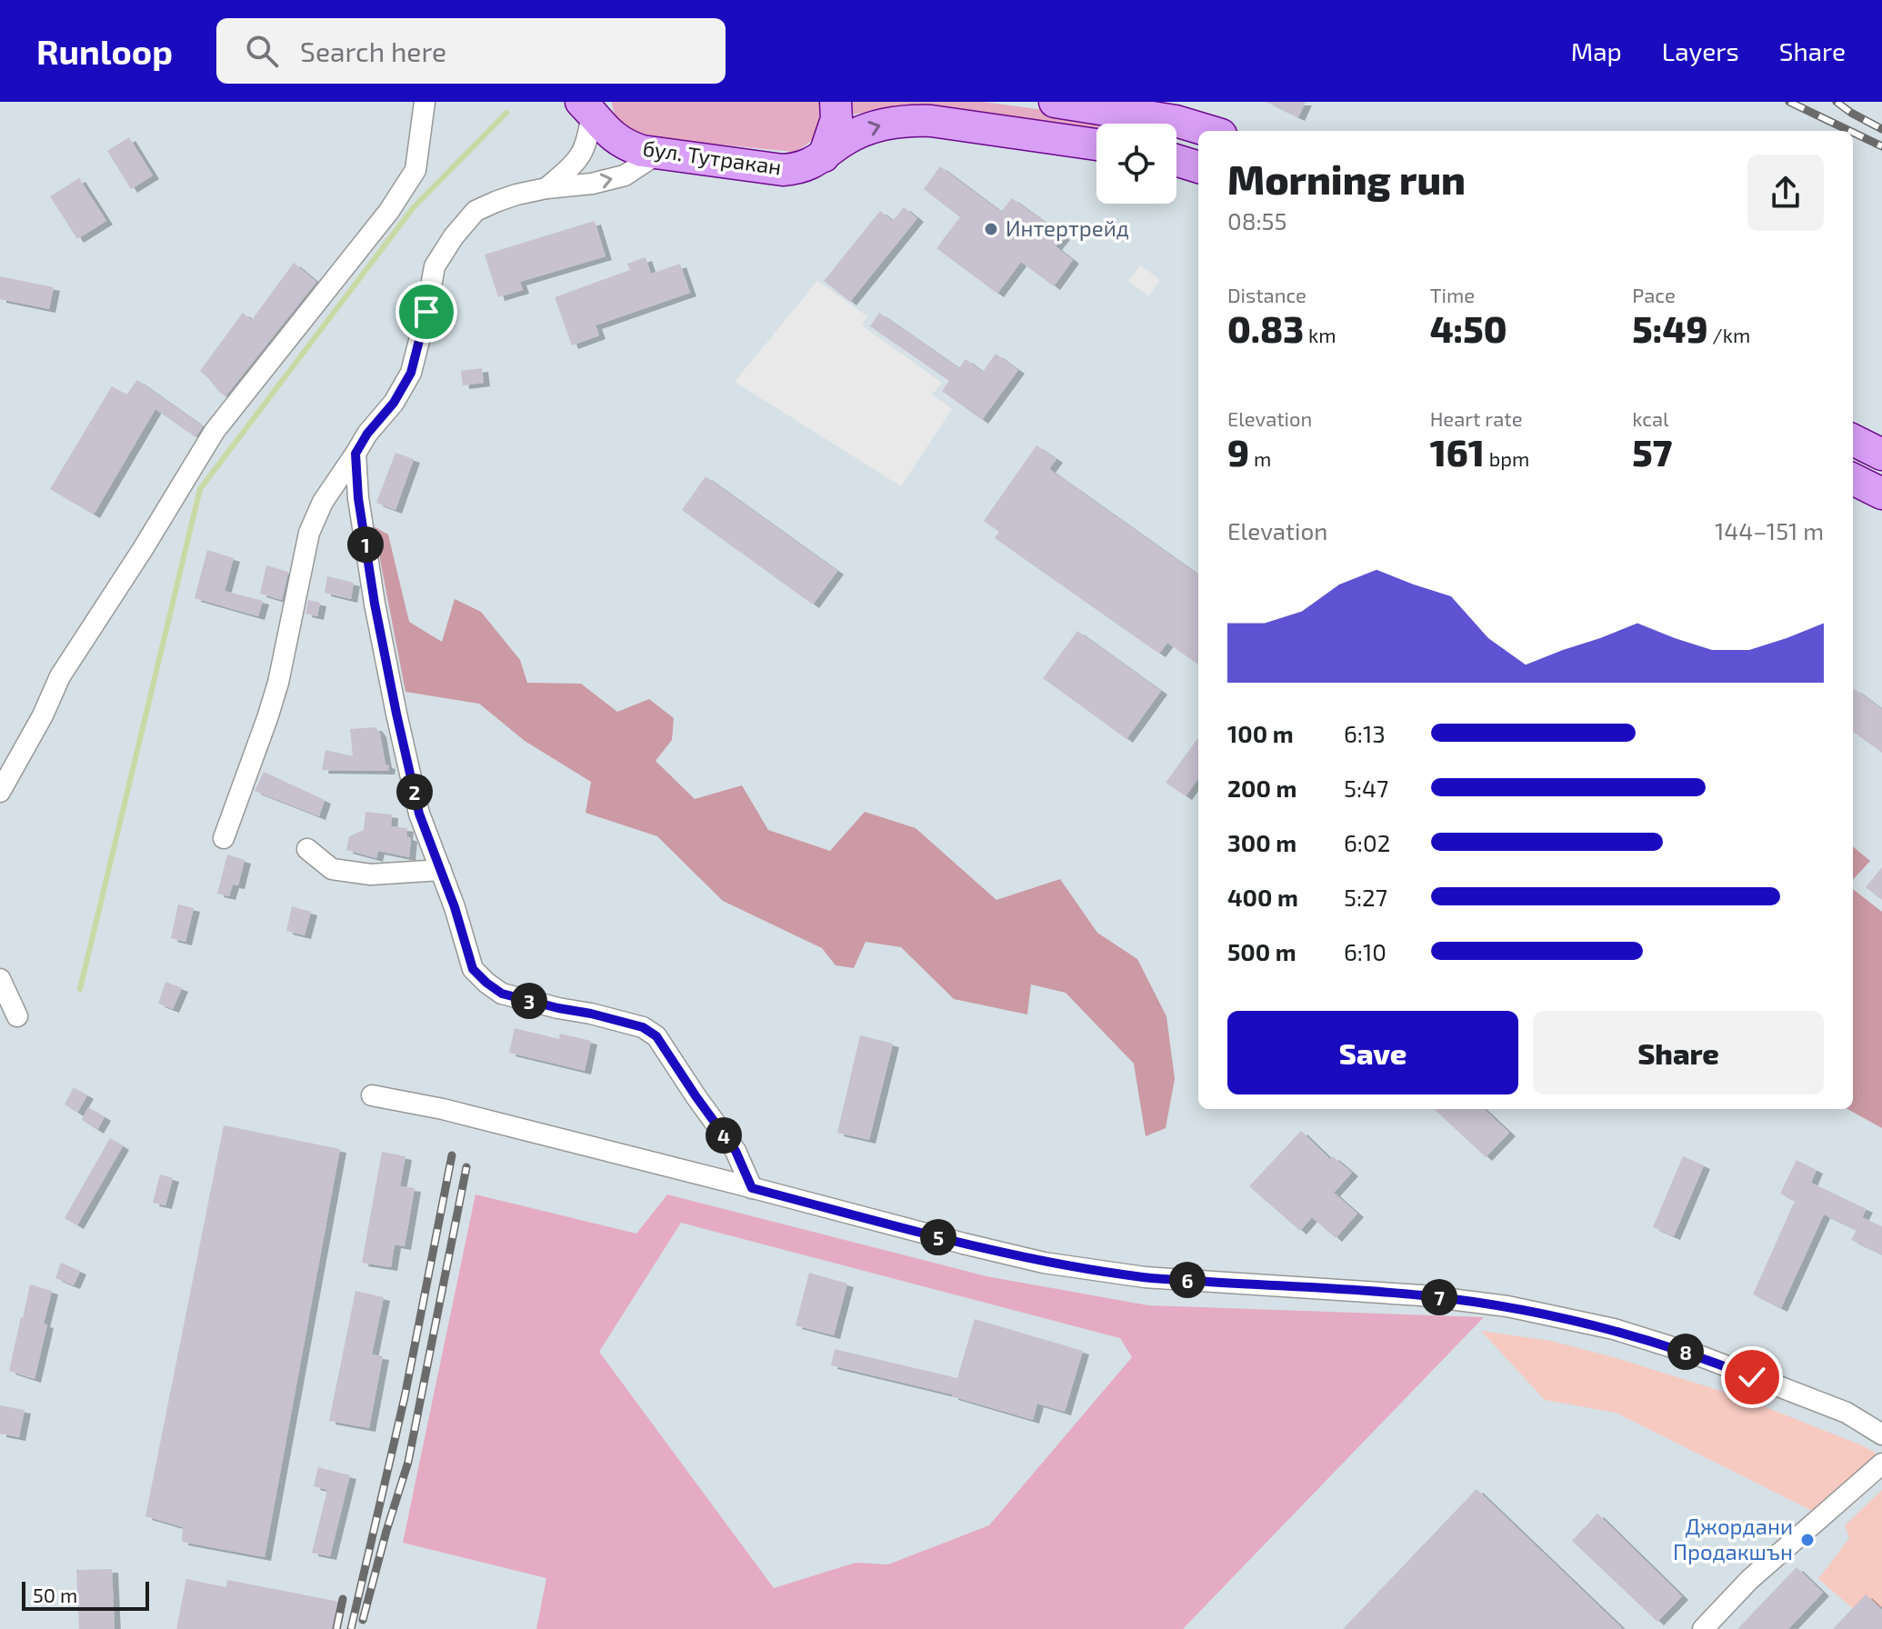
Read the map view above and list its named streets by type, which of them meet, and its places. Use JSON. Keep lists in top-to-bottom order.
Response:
{
  "streets": {
    "main road": ["бул. Тутракан"]
  },
  "one_way": ["бул. Тутракан"],
  "places": ["Интертрейд", "Джордани Продакшън"],
  "scale_bar": "50 m",
  "page": {
    "header": "Runloop",
    "search": "Search here",
    "nav": ["Map", "Layers", "Share"],
    "heading": ["Morning run", "08:55"],
    "stats": [
      ["Distance", "0.83 km"],
      ["Time", "4:50"],
      ["Pace", "5:49 /km"],
      ["Elevation", "9 m"],
      ["Heart rate", "161 bpm"],
      ["kcal", "57"]
    ],
    "chart": ["Elevation", "144–151 m"],
    "pins": [
      "1",
      "2",
      "3",
      "4",
      "5",
      "6",
      "7",
      "8"
    ],
    "list": [
      {
        "name": "100 m",
        "note": "6:13"
      },
      {
        "name": "200 m",
        "note": "5:47"
      },
      {
        "name": "300 m",
        "note": "6:02"
      },
      {
        "name": "400 m",
        "note": "5:27"
      },
      {
        "name": "500 m",
        "note": "6:10"
      }
    ],
    "buttons": ["Save", "Share"],
    "scale": "50 m"
  }
}
